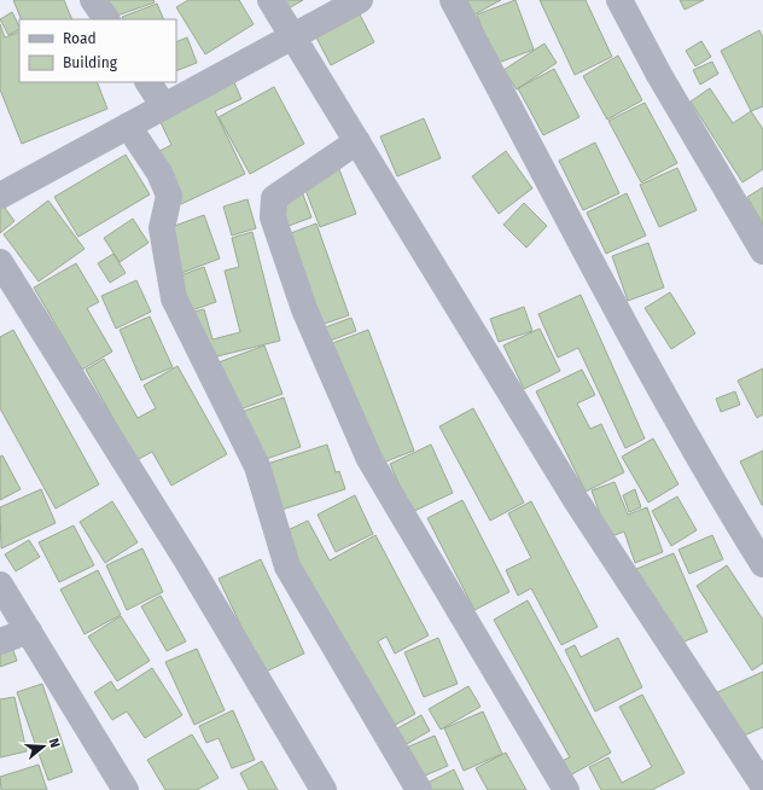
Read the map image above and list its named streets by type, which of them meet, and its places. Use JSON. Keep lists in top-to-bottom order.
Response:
{
  "legend": ["Road", "Building"],
  "north": "right"
}
